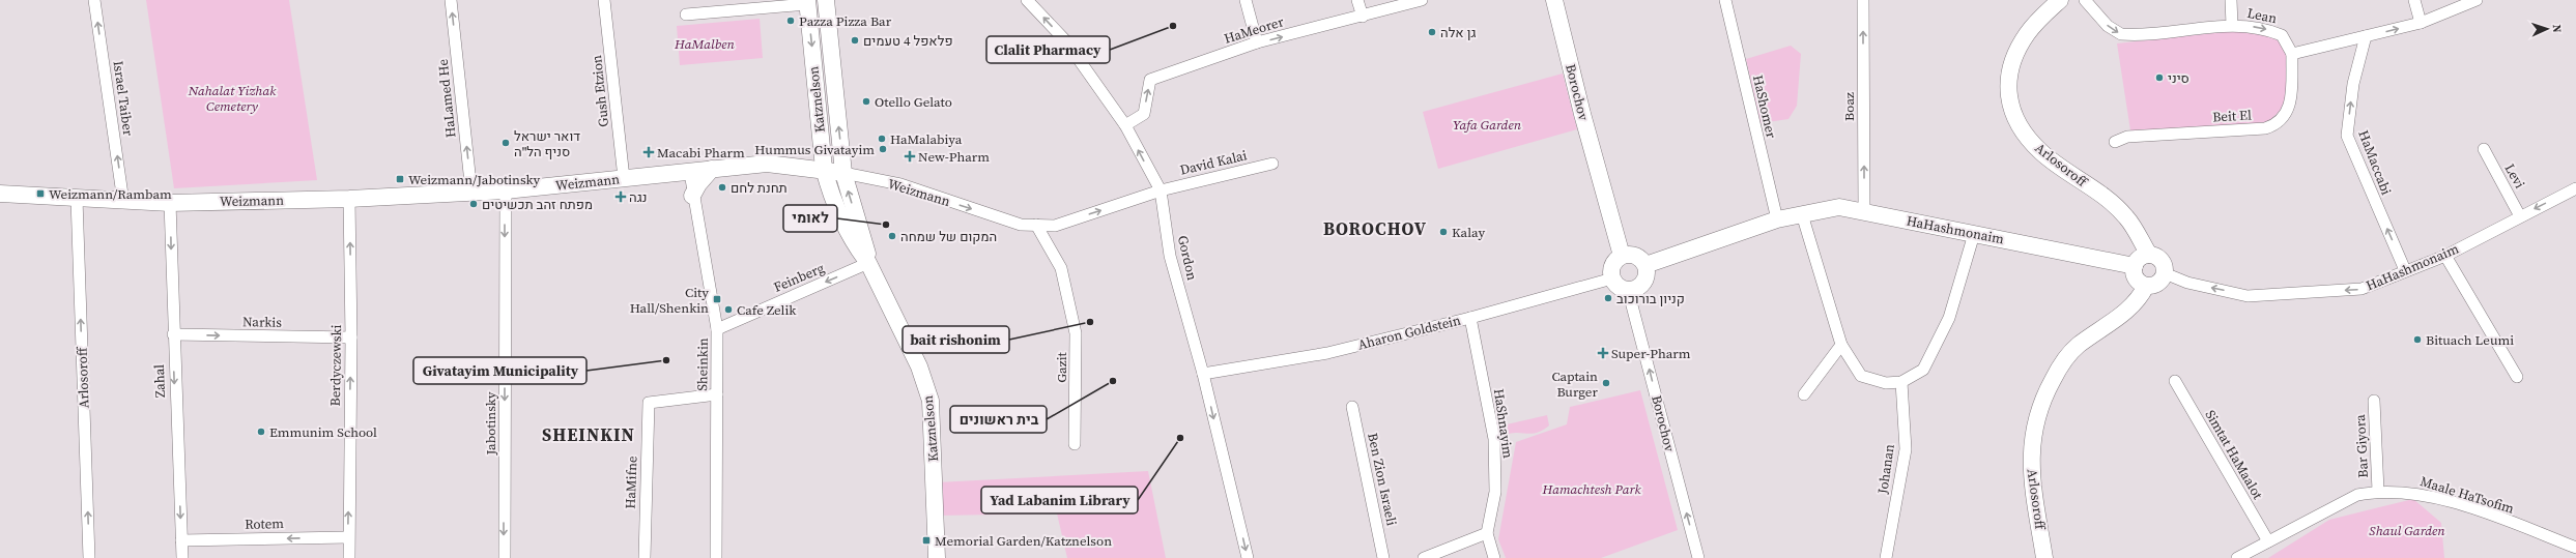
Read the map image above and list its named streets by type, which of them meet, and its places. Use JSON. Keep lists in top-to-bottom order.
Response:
{
  "streets": {
    "street": [
      "Lean",
      "HaMeorer",
      "Gush Etzion",
      "Borochov",
      "Israel Taiber",
      "HaLamed He",
      "Katznelson",
      "HaShomer",
      "Boaz",
      "Beit El",
      "David Kalai",
      "HaMaccabi",
      "Arlosoroff",
      "Levi",
      "Weizmann",
      "HaHashmonaim",
      "Gordon",
      "Feinberg",
      "Narkis",
      "Aharon Goldstein",
      "Sheinkin",
      "Berdyczewski",
      "Gazit",
      "Zahal",
      "Jabotinsky",
      "HaShnayim",
      "Bar Giyora",
      "Simtat HaMaalot",
      "Johanan",
      "Ben Zion Israeli",
      "HaMifne",
      "Maale HaTsofim",
      "Rotem"
    ]
  },
  "crossings": [
    ["Lean", "Beit El"],
    ["HaMeorer", "Gordon"],
    ["Gush Etzion", "Weizmann"],
    ["Borochov", "Aharon Goldstein"],
    ["Israel Taiber", "Weizmann"],
    ["HaLamed He", "Weizmann"],
    ["Katznelson", "Weizmann"],
    ["Katznelson", "Feinberg"],
    ["HaShomer", "HaHashmonaim"],
    ["Boaz", "HaHashmonaim"],
    ["David Kalai", "Weizmann"],
    ["David Kalai", "Gordon"],
    ["HaMaccabi", "HaHashmonaim"],
    ["Arlosoroff", "Weizmann"],
    ["Arlosoroff", "HaHashmonaim"],
    ["Levi", "HaHashmonaim"],
    ["Weizmann", "Gordon"],
    ["Weizmann", "Sheinkin"],
    ["Weizmann", "Berdyczewski"],
    ["Weizmann", "Gazit"],
    ["Weizmann", "Zahal"],
    ["Weizmann", "Jabotinsky"],
    ["Gordon", "Aharon Goldstein"],
    ["Feinberg", "Sheinkin"],
    ["Narkis", "Berdyczewski"],
    ["Narkis", "Zahal"],
    ["Aharon Goldstein", "HaShnayim"],
    ["Sheinkin", "HaMifne"],
    ["Berdyczewski", "Rotem"],
    ["Zahal", "Rotem"],
    ["Bar Giyora", "Maale HaTsofim"],
    ["Simtat HaMaalot", "Maale HaTsofim"]
  ],
  "one_way": [
    "Lean",
    "HaMeorer",
    "Borochov",
    "Israel Taiber",
    "HaLamed He",
    "Boaz",
    "HaMaccabi",
    "Arlosoroff",
    "HaHashmonaim",
    "Feinberg",
    "Narkis",
    "Berdyczewski",
    "Zahal",
    "Jabotinsky",
    "Rotem"
  ],
  "districts": ["BOROCHOV", "SHEINKIN"],
  "parks": [
    "HaMalben",
    "Nahalat Yizhak Cemetery",
    "Yafa Garden",
    "Hamachtesh Park",
    "Shaul Garden"
  ],
  "places": {
    "other": [
      "Pazza Pizza Bar",
      "Clalit Pharmacy",
      "גן אלה",
      "פלאפל 4 טעמים",
      "סיני",
      "Otello Gelato",
      "HaMalabiya",
      "דואר ישראל סניף הל\"ה",
      "Hummus Givatayim",
      "תחנת לחם",
      "מפתח זהב תכשיטים",
      "לאומי",
      "Kalay",
      "המקום של שמחה",
      "קניון בורוכוב",
      "Cafe Zelik",
      "bait rishonim",
      "Bituach Leumi",
      "Givatayim Municipality",
      "בית ראשונים",
      "Captain Burger",
      "Emmunim School",
      "Yad Labanim Library"
    ],
    "health": [
      "Macabi Pharm",
      "New-Pharm",
      "נגה",
      "Super-Pharm"
    ],
    "transit": [
      "Weizmann/Jabotinsky",
      "Weizmann/Rambam",
      "City Hall/Shenkin",
      "Memorial Garden/Katznelson"
    ]
  },
  "north": "right"
}
